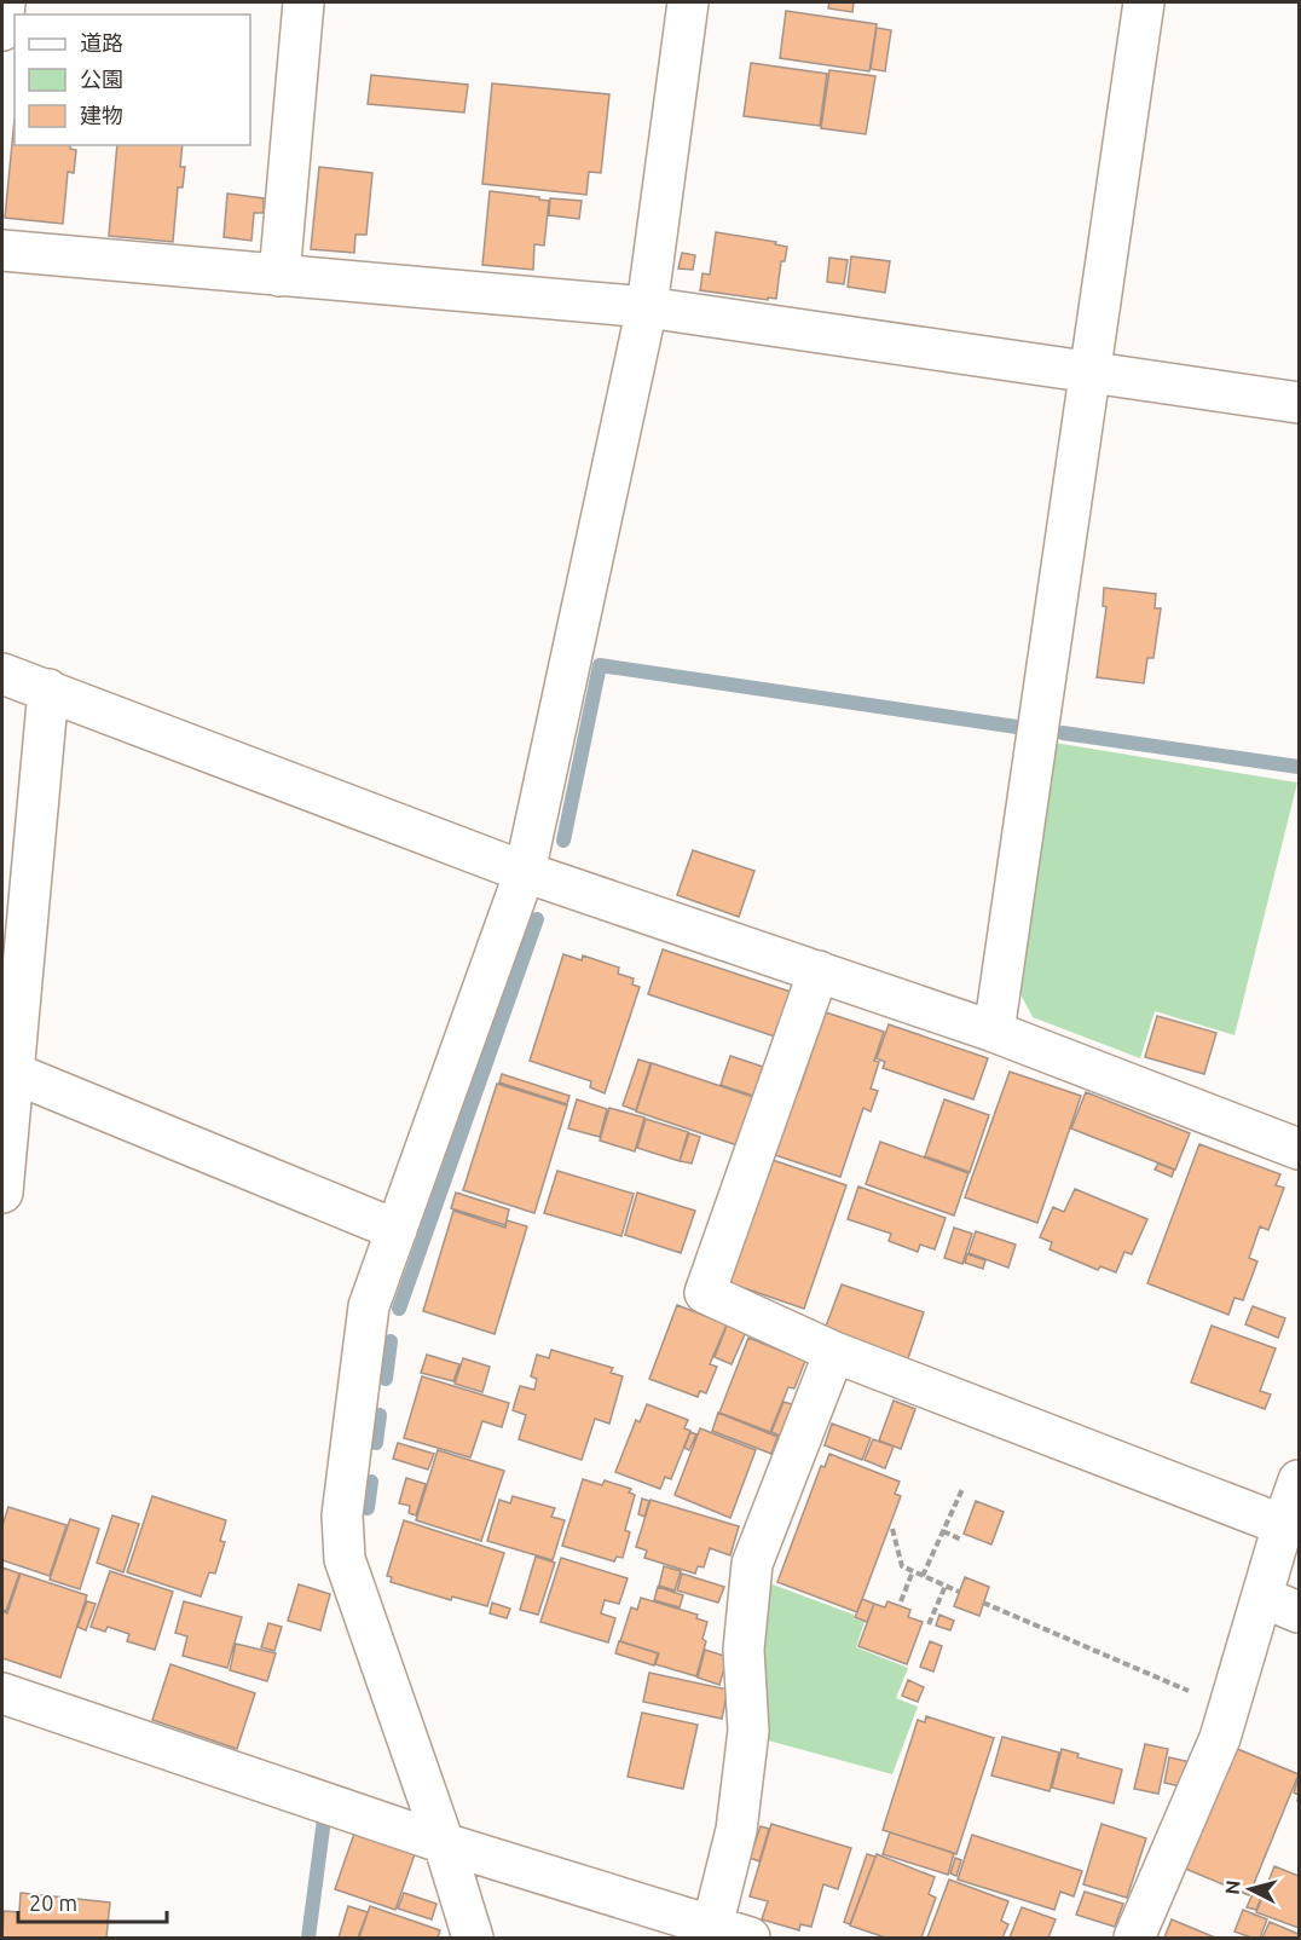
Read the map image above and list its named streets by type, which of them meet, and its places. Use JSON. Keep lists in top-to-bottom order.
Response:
{
  "legend": ["道路", "公園", "建物"],
  "scale_bar": "20 m",
  "north": "left"
}
